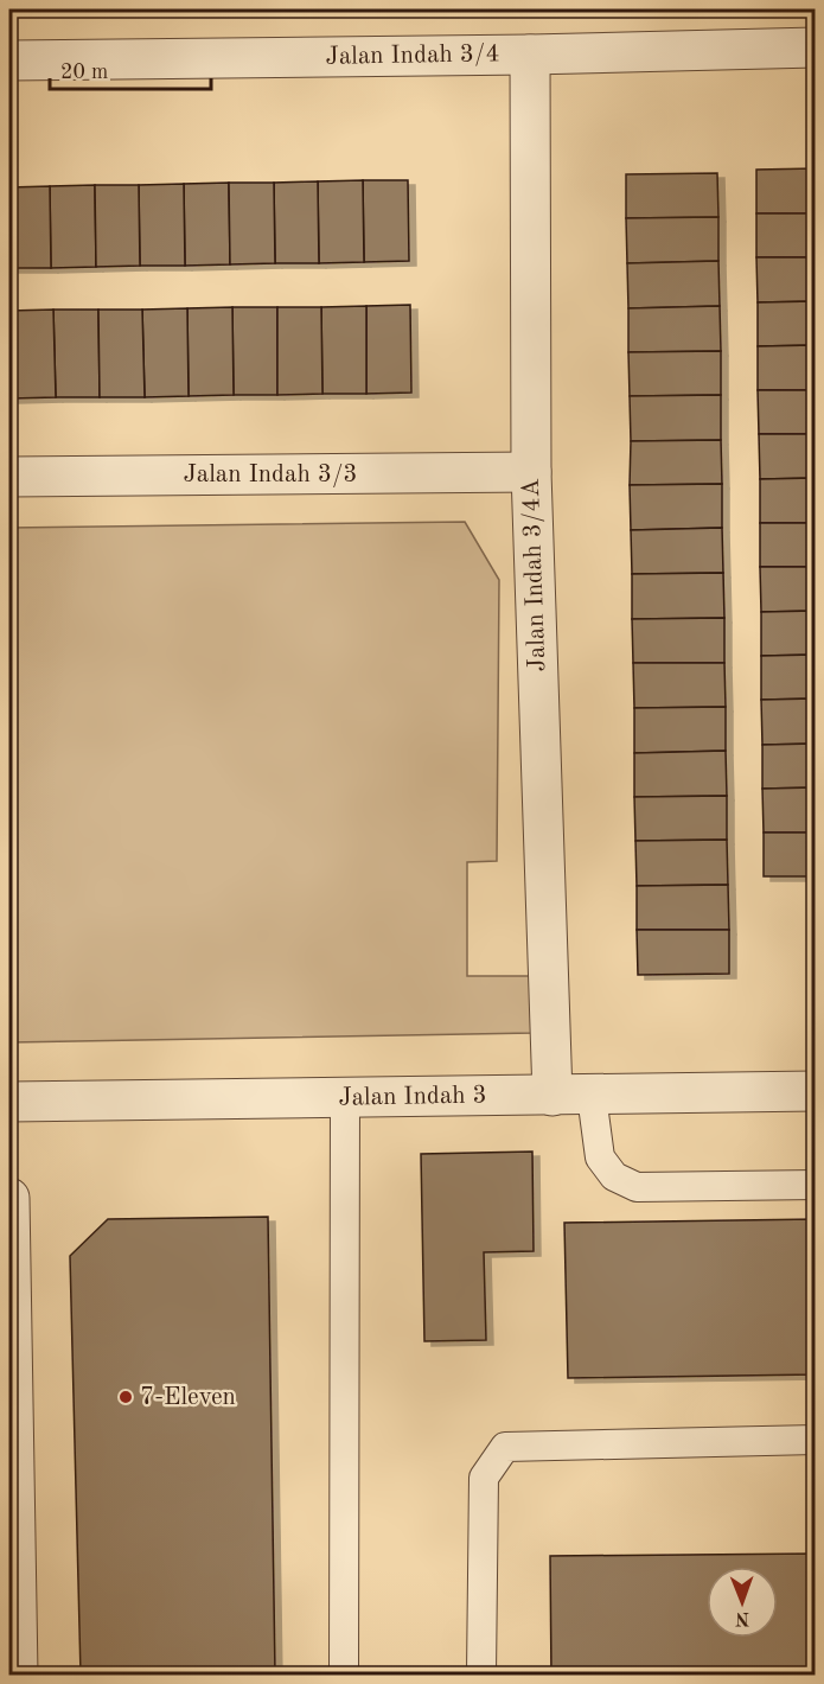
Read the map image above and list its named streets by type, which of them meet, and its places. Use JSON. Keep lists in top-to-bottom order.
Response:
{
  "streets": {
    "street": [
      "Jalan Indah 3/4",
      "Jalan Indah 3/3",
      "Jalan Indah 3/4A",
      "Jalan Indah 3"
    ]
  },
  "crossings": [
    ["Jalan Indah 3/4", "Jalan Indah 3/4A"],
    ["Jalan Indah 3/3", "Jalan Indah 3/4A"],
    ["Jalan Indah 3/4A", "Jalan Indah 3"]
  ],
  "places": ["7-Eleven"],
  "scale_bar": "20 m",
  "north": "bottom"
}
